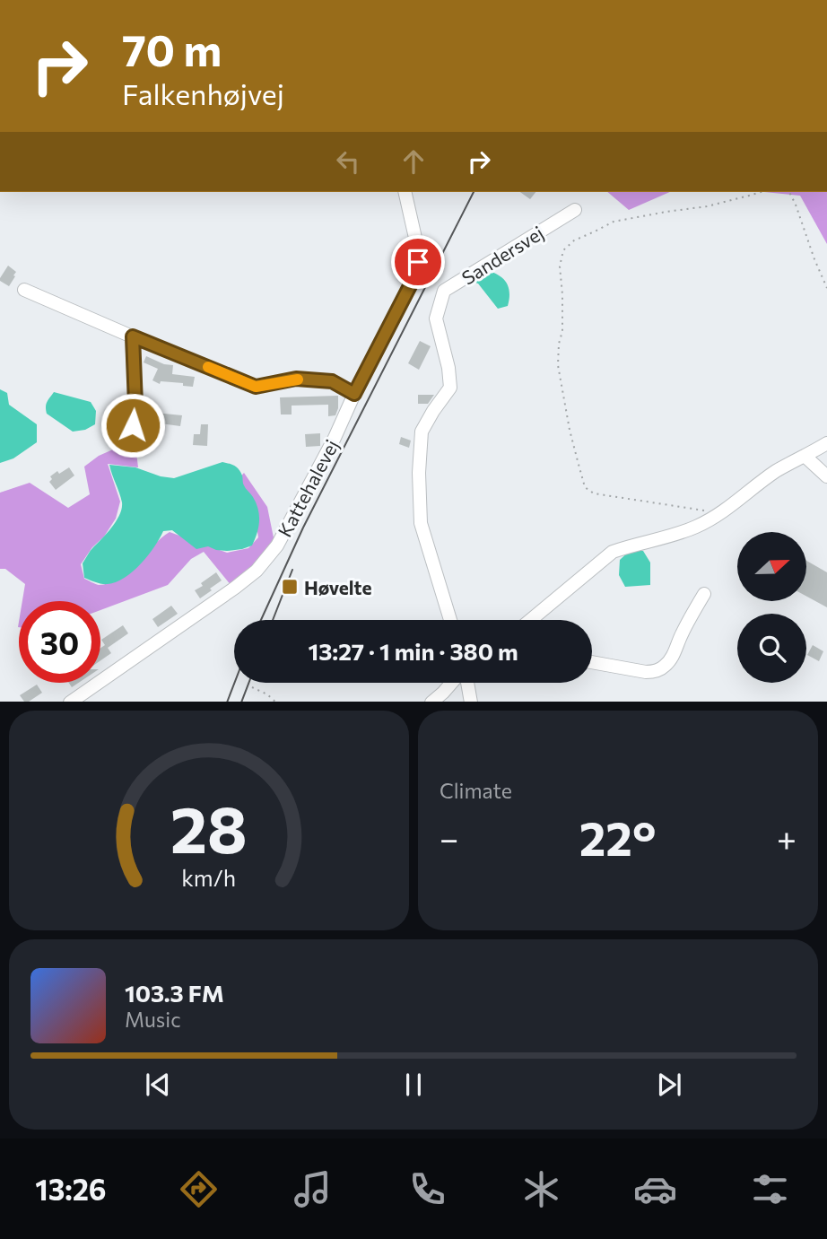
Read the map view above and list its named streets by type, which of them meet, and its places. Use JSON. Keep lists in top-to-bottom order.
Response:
{
  "streets": {
    "street": ["Sandersvej", "Kattehalevej"]
  },
  "places": {
    "transit": ["Høvelte"]
  },
  "north": "right",
  "page": {
    "turn": ["70 m", "Falkenhøjvej"],
    "limit": "30",
    "trip": "13:27 · 1 min · 380 m",
    "tile": "Climate",
    "heat": ["−", "22°", "+"],
    "song": ["103.3 FM", "Music"],
    "tabs": "13:26",
    "gauge": ["28", "km/h"]
  }
}
